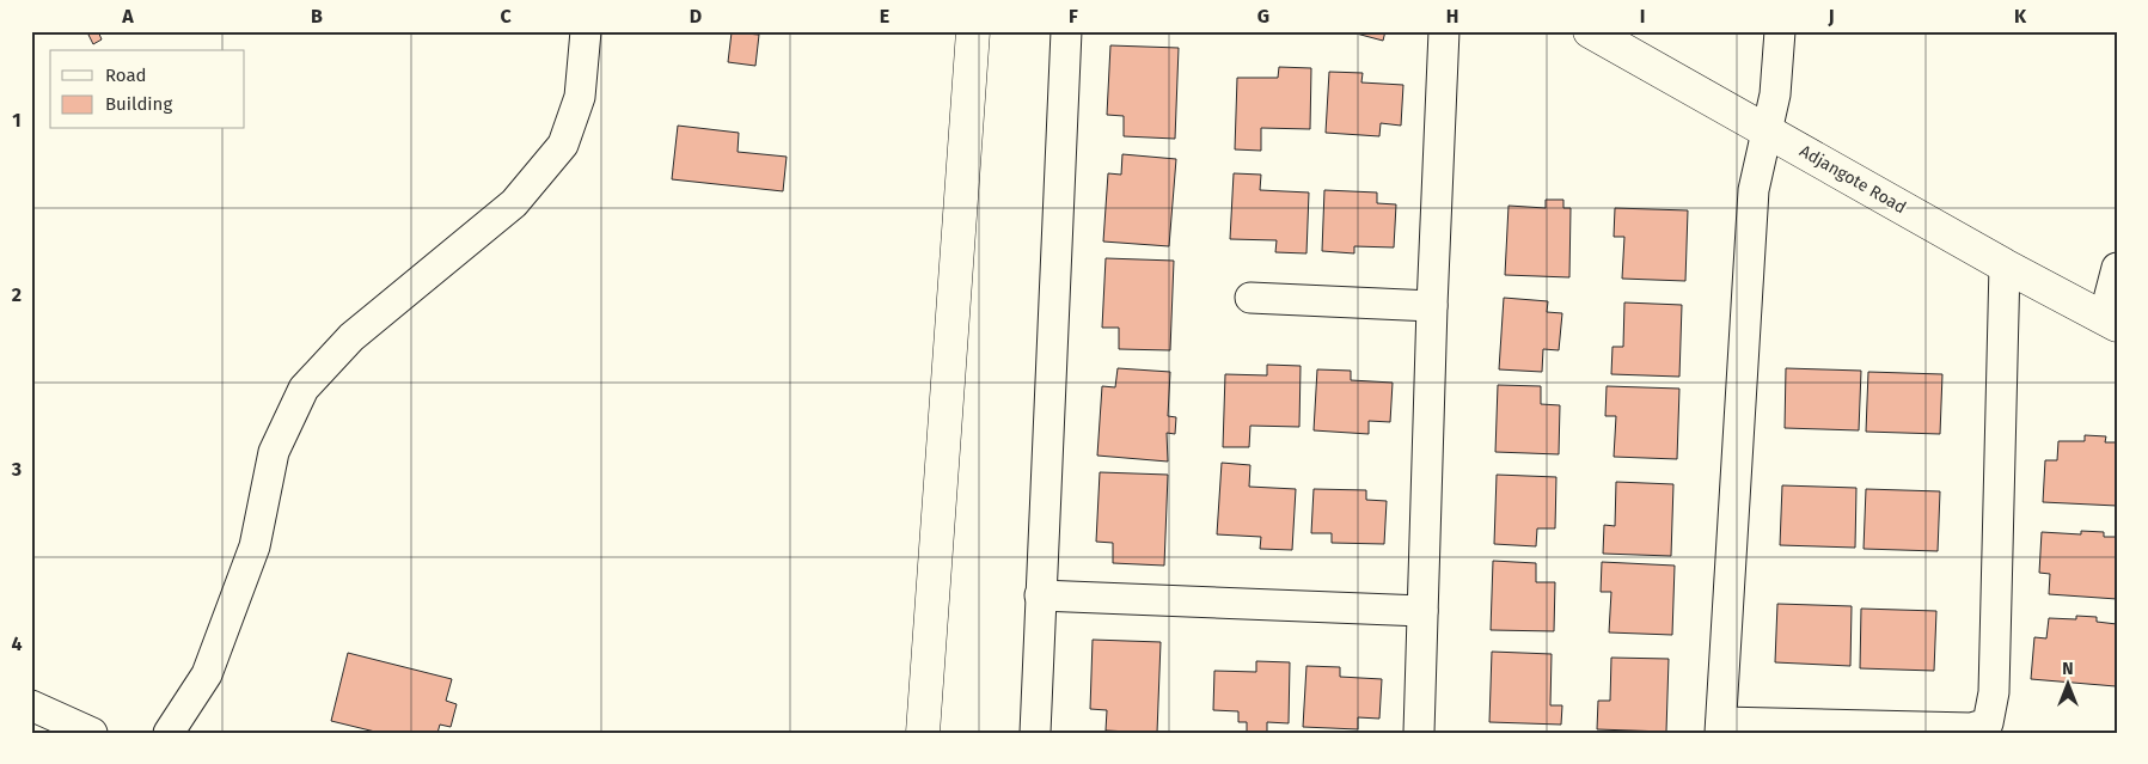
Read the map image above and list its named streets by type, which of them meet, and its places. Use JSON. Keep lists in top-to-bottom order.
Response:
{
  "streets": {
    "main road": ["Adjangote Road"]
  },
  "legend": ["Road", "Building"],
  "north": "top",
  "grid": {
    "columns": [
      "A",
      "B",
      "C",
      "D",
      "E",
      "F",
      "G",
      "H",
      "I",
      "J",
      "K"
    ],
    "rows": [
      "1",
      "2",
      "3",
      "4"
    ]
  }
}
